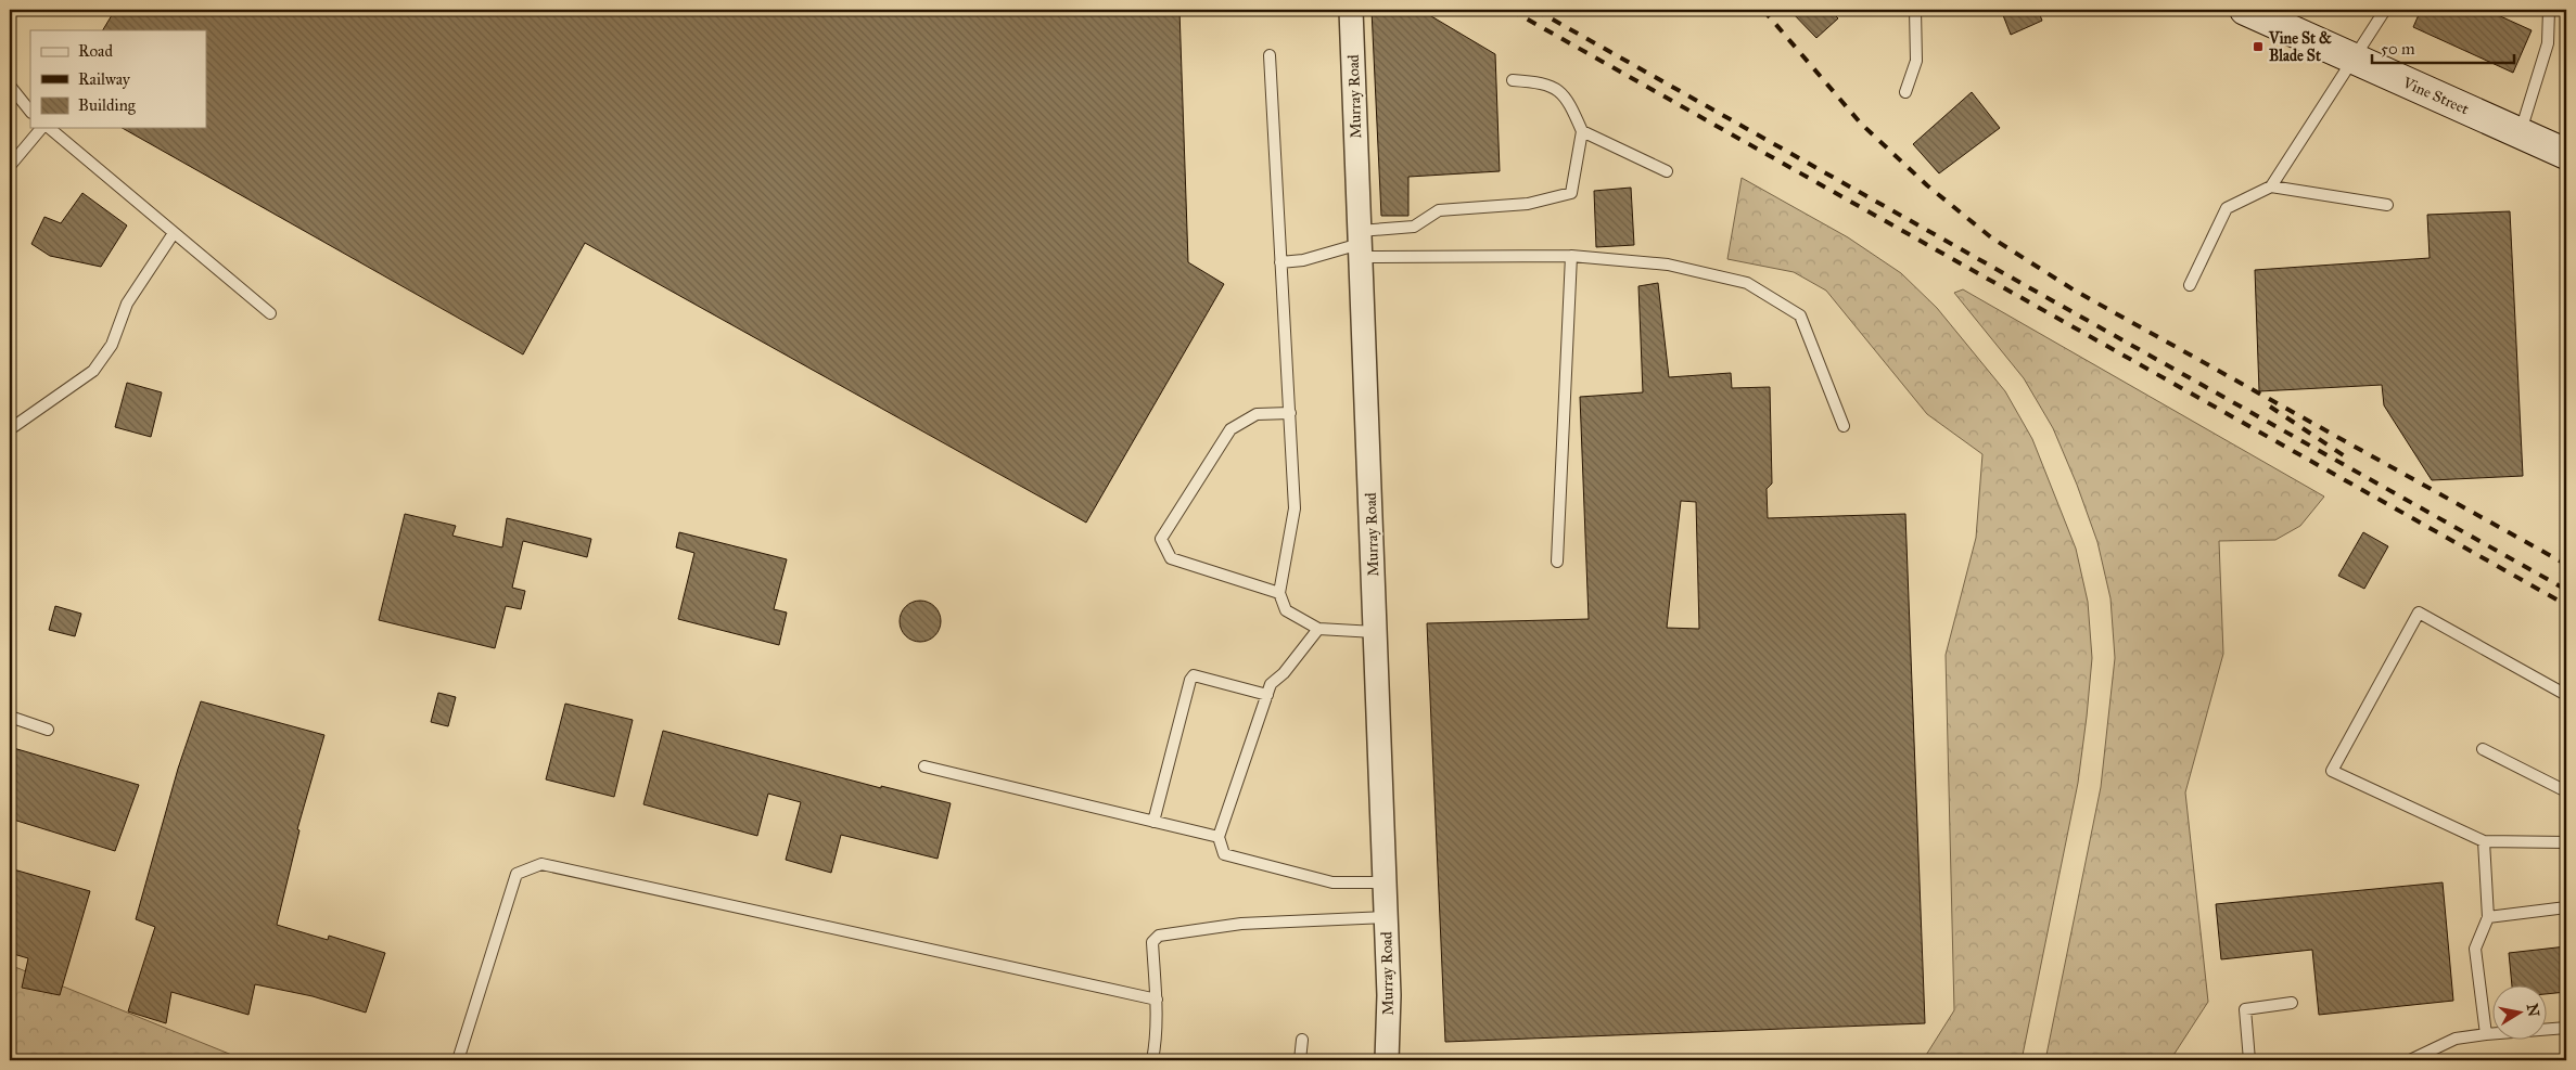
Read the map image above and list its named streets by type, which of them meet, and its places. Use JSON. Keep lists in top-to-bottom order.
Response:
{
  "streets": {
    "main road": ["Vine Street"],
    "street": ["Murray Road"]
  },
  "places": {
    "transit": ["Vine St & Blade St"]
  },
  "legend": ["Road", "Railway", "Building"],
  "scale_bar": "50 m",
  "north": "right"
}
